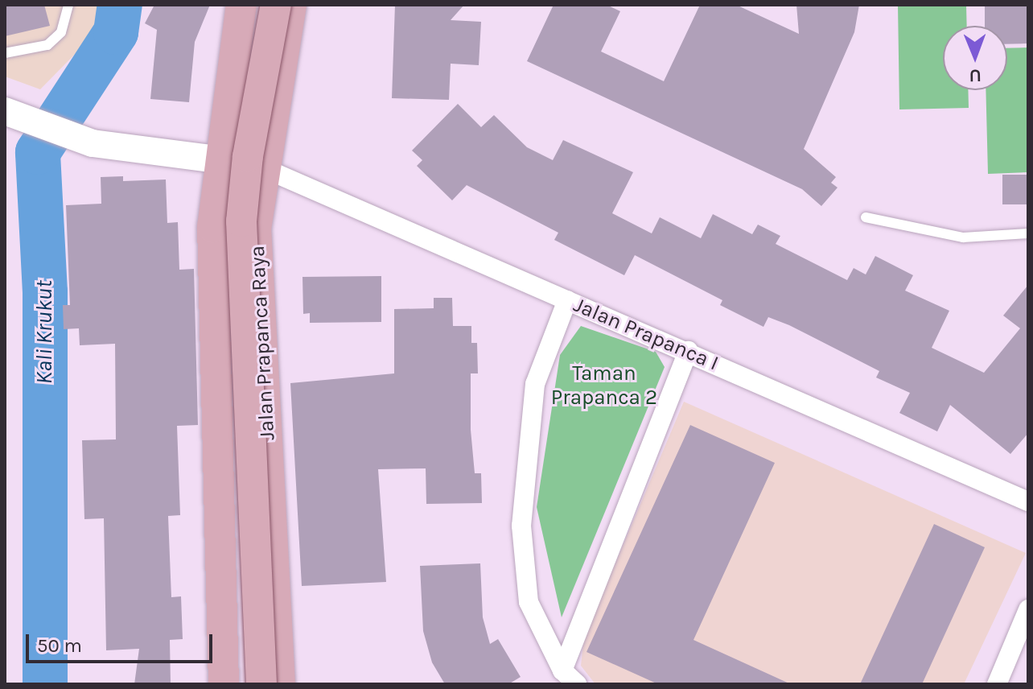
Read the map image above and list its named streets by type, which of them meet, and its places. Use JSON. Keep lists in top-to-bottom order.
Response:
{
  "streets": {
    "main road": ["Jalan Prapanca Raya"],
    "street": ["Jalan Prapanca I"]
  },
  "crossings": [
    ["Jalan Prapanca I", "Jalan Prapanca Raya"]
  ],
  "water": ["Kali Krukut"],
  "parks": ["Taman Prapanca 2"],
  "scale_bar": "50 m",
  "north": "bottom"
}
